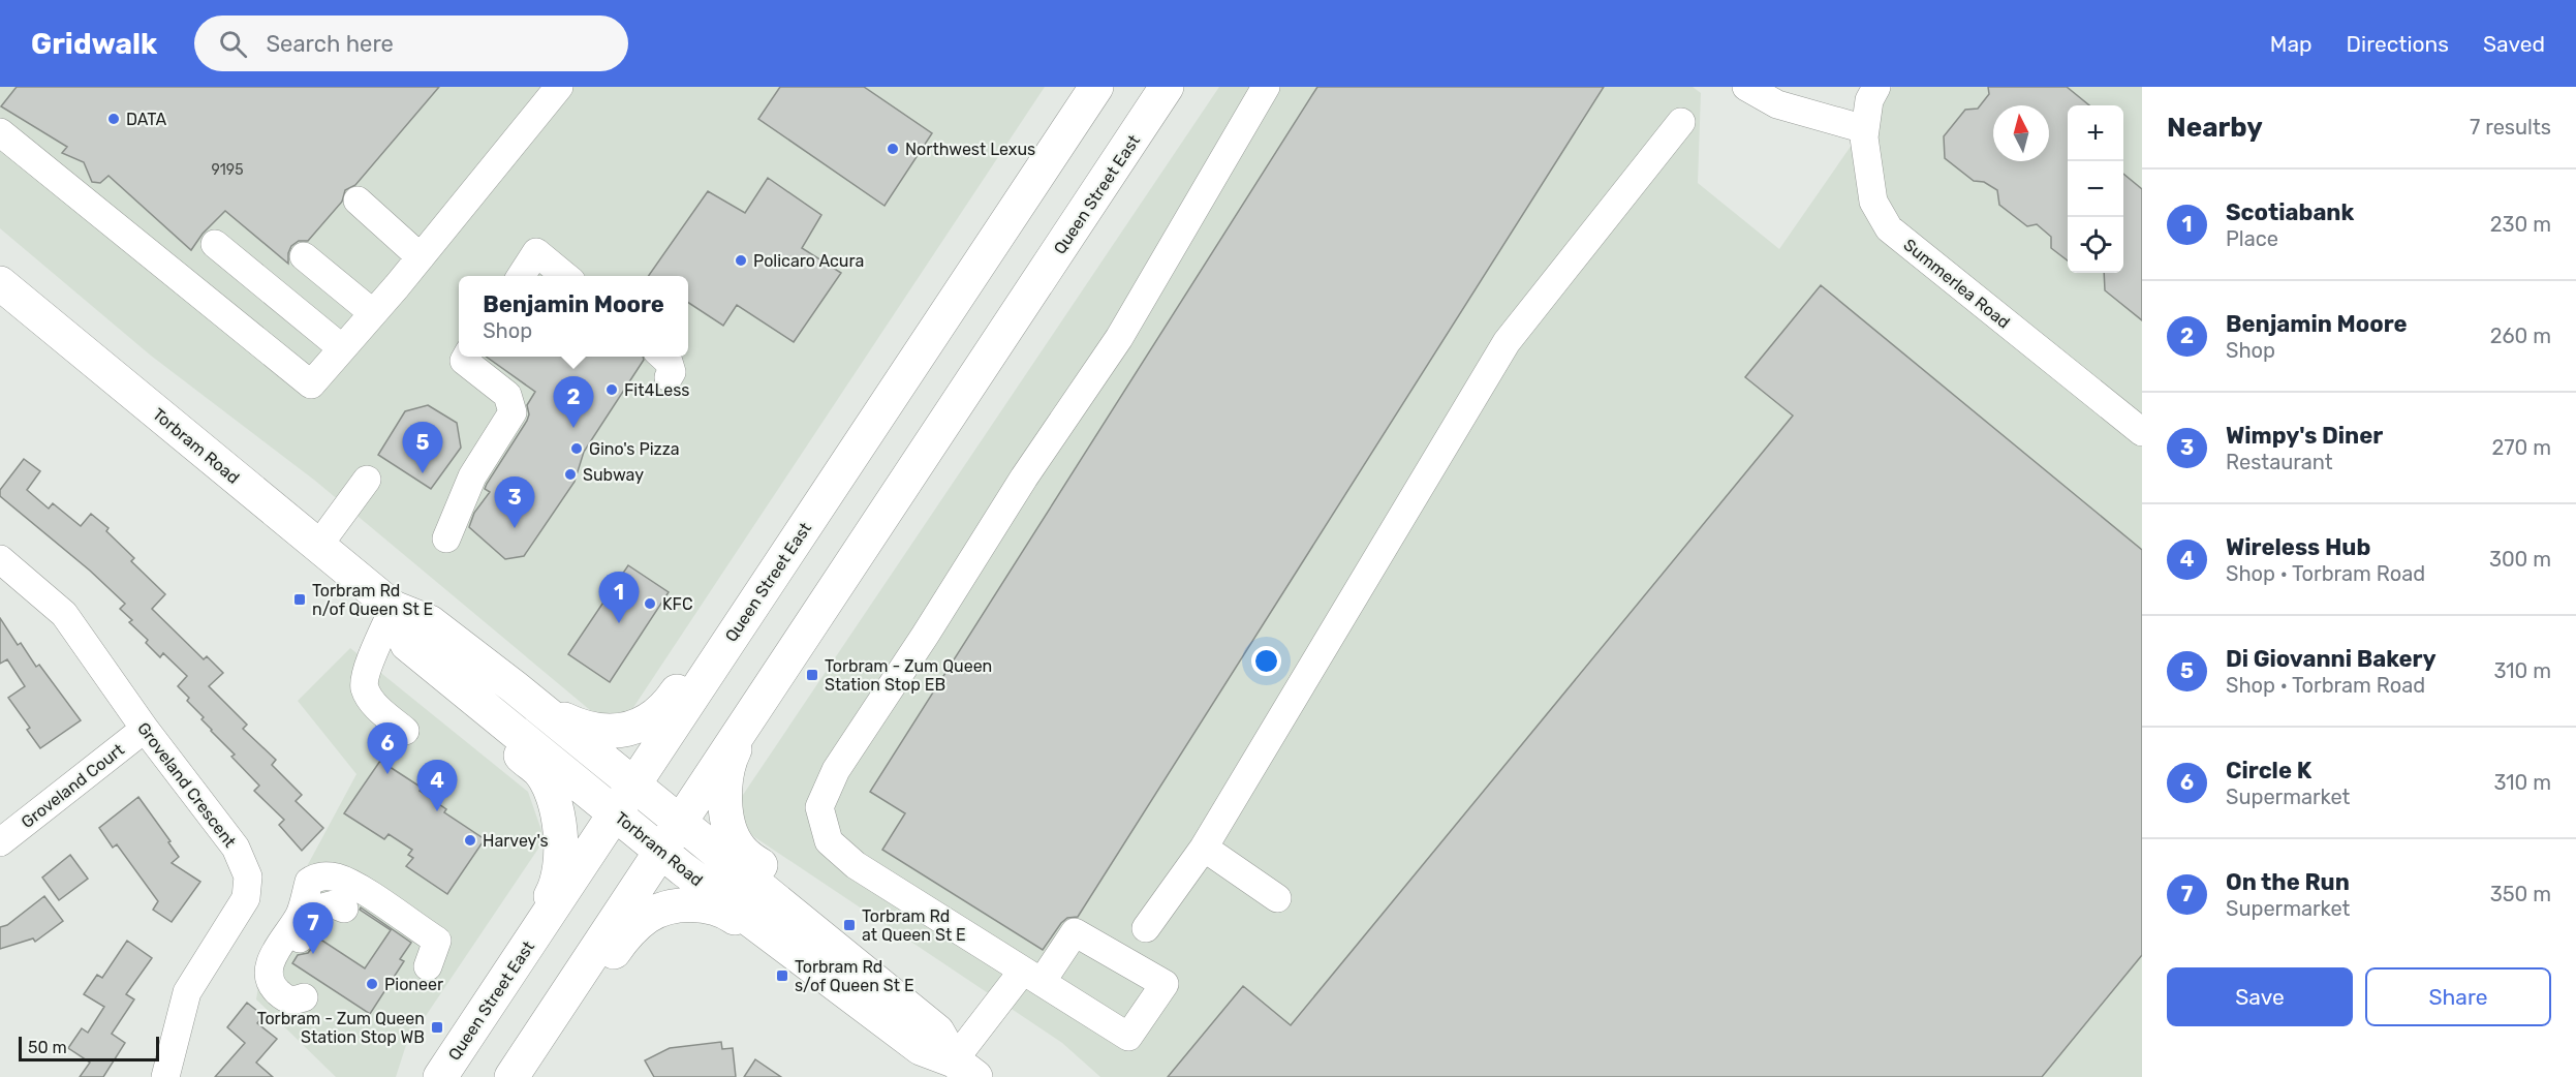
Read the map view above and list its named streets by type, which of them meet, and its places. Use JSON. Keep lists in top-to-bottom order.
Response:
{
  "streets": {
    "main road": ["Queen Street East", "Torbram Road"],
    "street": ["Summerlea Road", "Groveland Crescent", "Groveland Court"]
  },
  "crossings": [
    ["Queen Street East", "Torbram Road"],
    ["Groveland Crescent", "Groveland Court"]
  ],
  "places": {
    "other": [
      "DATA",
      "Northwest Lexus",
      "Policaro Acura",
      "Fit4Less",
      "Gino's Pizza",
      "Subway",
      "KFC",
      "Harvey's",
      "Pioneer"
    ],
    "transit": [
      "Torbram Rd n/of Queen St E",
      "Torbram - Zum Queen Station Stop EB",
      "Torbram Rd at Queen St E",
      "Torbram Rd s/of Queen St E",
      "Torbram - Zum Queen Station Stop WB"
    ]
  },
  "house_numbers": ["9195"],
  "scale_bar": "50 m",
  "north": "top",
  "page": {
    "header": "Gridwalk",
    "search": "Search here",
    "nav": ["Map", "Directions", "Saved"],
    "heading": ["Nearby", "7 results"],
    "map_buttons": ["+", "−"],
    "list": [
      {
        "mark": "1",
        "name": "Scotiabank",
        "note": "Place",
        "value": "230 m"
      },
      {
        "mark": "2",
        "name": "Benjamin Moore",
        "note": "Shop",
        "value": "260 m"
      },
      {
        "mark": "3",
        "name": "Wimpy's Diner",
        "note": "Restaurant",
        "value": "270 m"
      },
      {
        "mark": "4",
        "name": "Wireless Hub",
        "note": "Shop · Torbram Road",
        "value": "300 m"
      },
      {
        "mark": "5",
        "name": "Di Giovanni Bakery",
        "note": "Shop · Torbram Road",
        "value": "310 m"
      },
      {
        "mark": "6",
        "name": "Circle K",
        "note": "Supermarket",
        "value": "310 m"
      },
      {
        "mark": "7",
        "name": "On the Run",
        "note": "Supermarket",
        "value": "350 m"
      }
    ],
    "popup": ["Benjamin Moore", "Shop"],
    "pins": [
      "2",
      "5",
      "3",
      "1",
      "6",
      "4",
      "7"
    ],
    "buttons": ["Save", "Share"],
    "scale": "50 m"
  }
}
